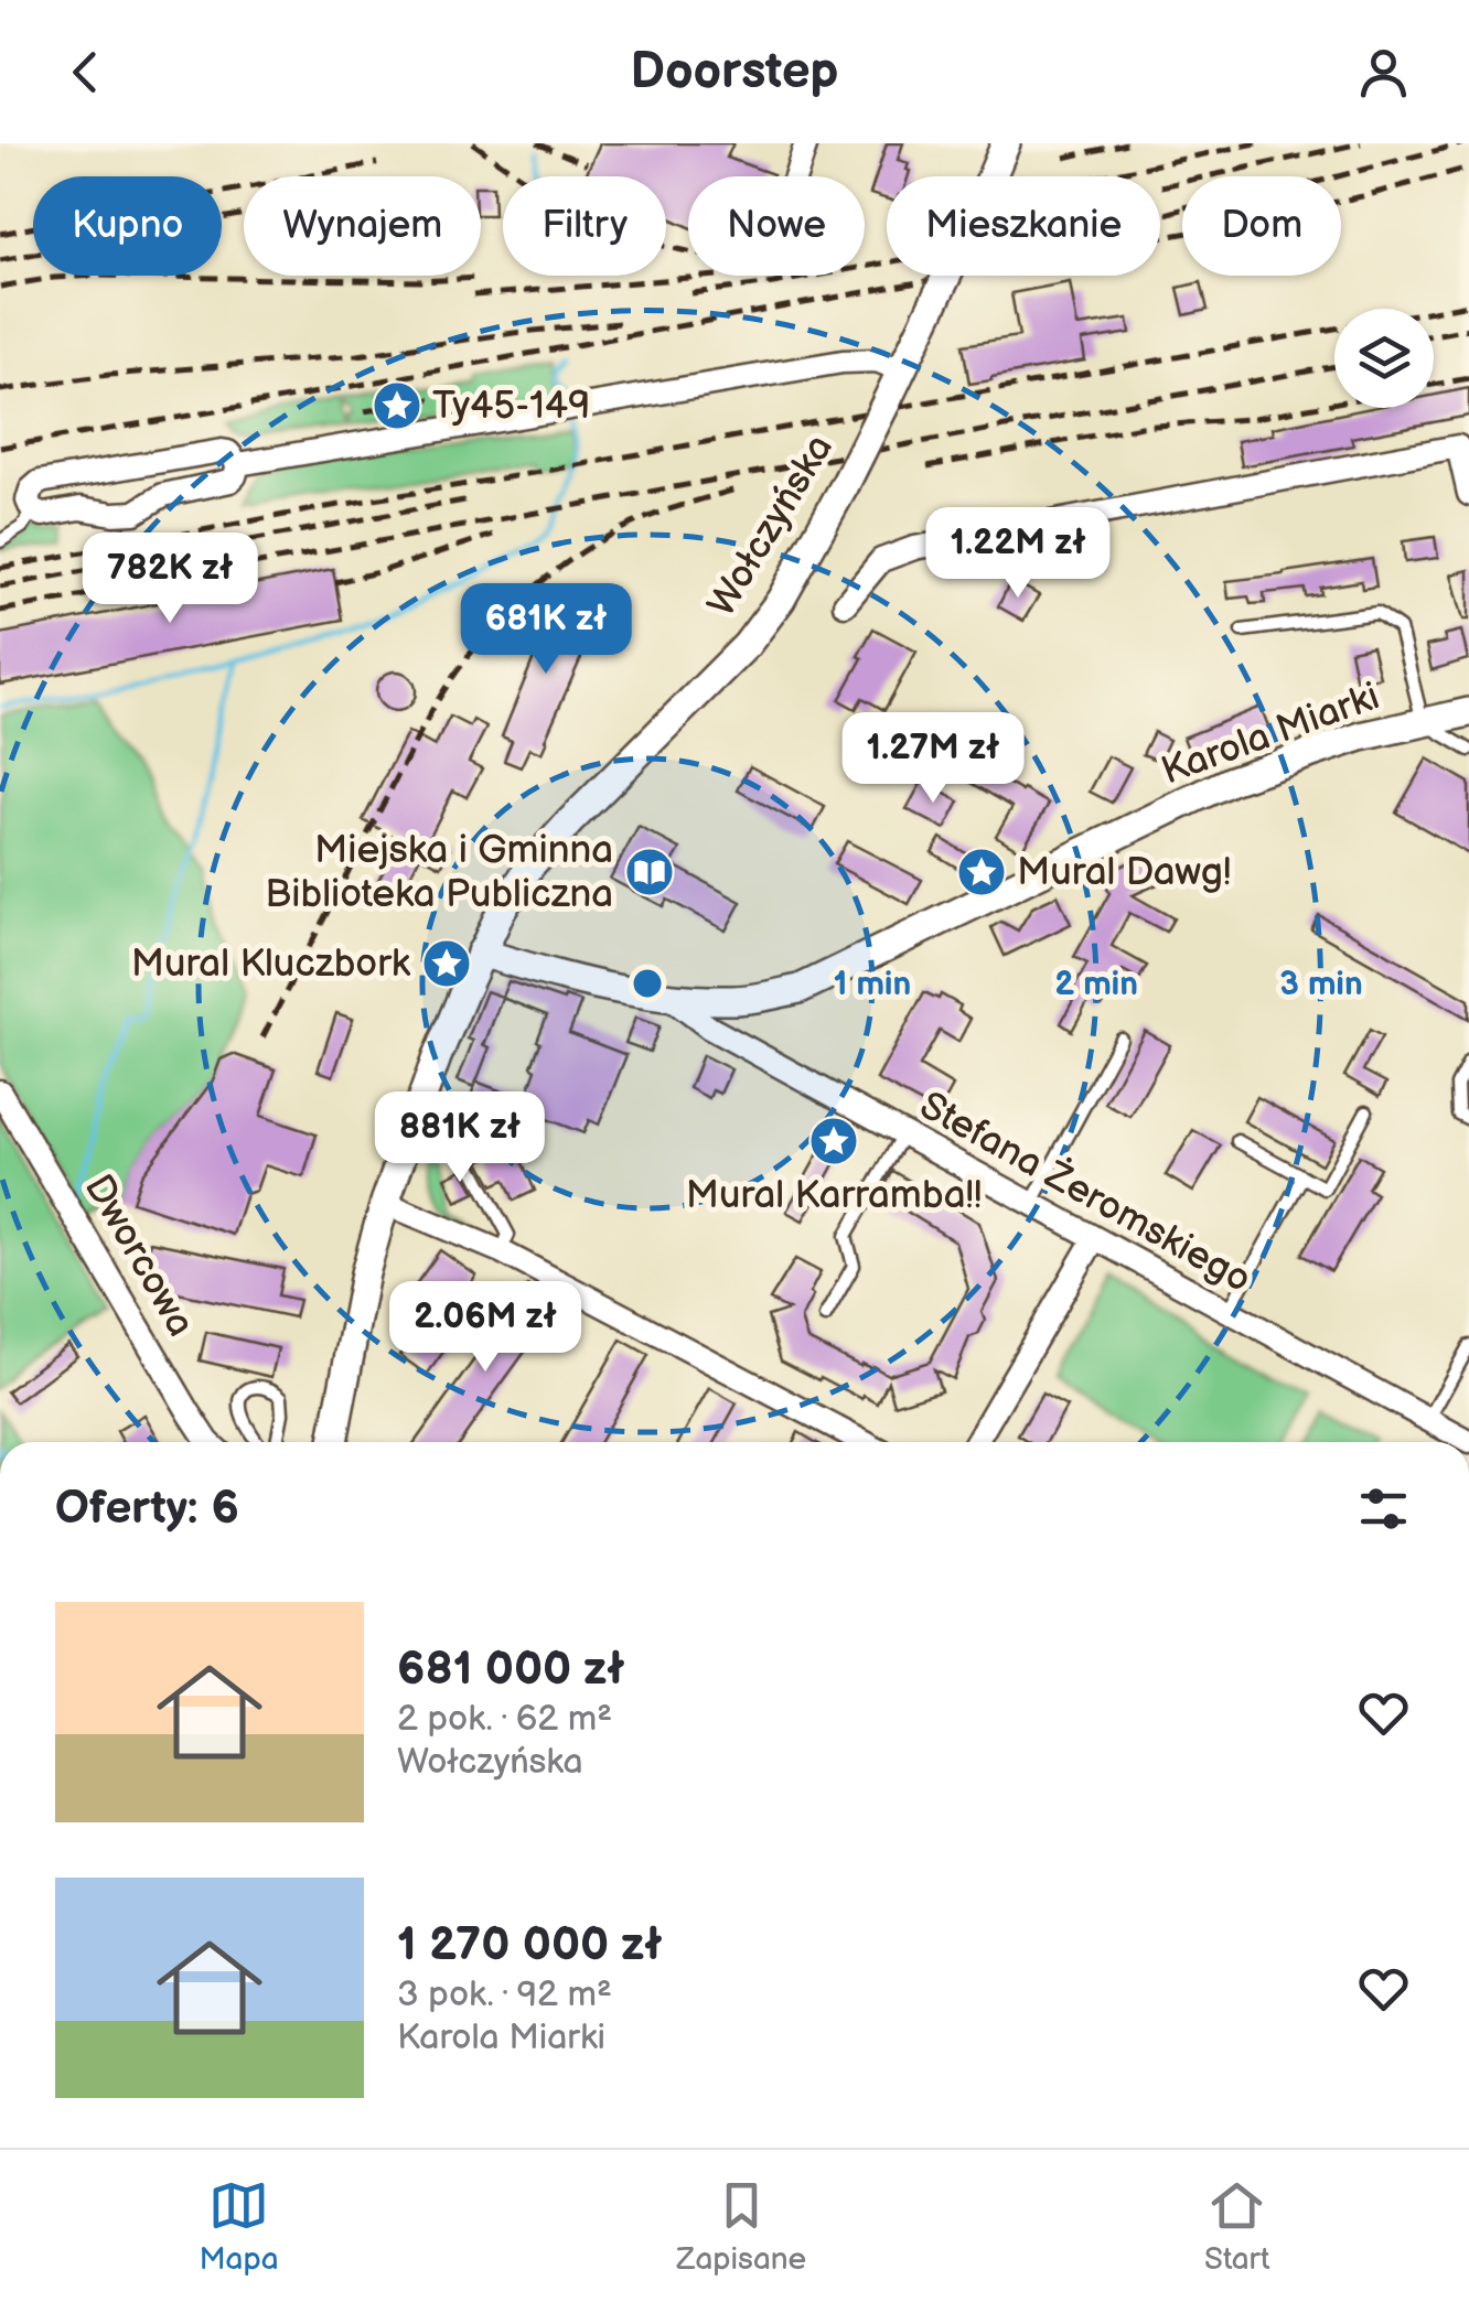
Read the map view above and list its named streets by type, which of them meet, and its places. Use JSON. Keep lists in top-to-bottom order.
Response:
{
  "streets": {
    "street": [
      "Wołczyńska",
      "Karola Miarki",
      "Stefana Żeromskiego",
      "Dworcowa"
    ]
  },
  "crossings": [
    ["Wołczyńska", "Karola Miarki"],
    ["Karola Miarki", "Stefana Żeromskiego"]
  ],
  "places": {
    "place": [
      "Ty45-149",
      "Mural Dawg!",
      "Mural Kluczbork",
      "Mural Karramba!!"
    ],
    "library": ["Miejska i Gminna Biblioteka Publiczna"]
  },
  "page": {
    "header": "Doorstep",
    "chip": [
      "Kupno",
      "Wynajem",
      "Filtry",
      "Nowe",
      "Mieszkanie",
      "Dom"
    ],
    "price": [
      "1.22M zł",
      "782K zł",
      "681K zł",
      "1.27M zł",
      "881K zł",
      "2.06M zł"
    ],
    "heading": "Oferty: 6",
    "list": [
      {
        "name": "681 000 zł",
        "note": "2 pok. · 62 m² · Wołczyńska"
      },
      {
        "name": "1 270 000 zł",
        "note": "3 pok. · 92 m² · Karola Miarki"
      }
    ],
    "tabs": ["Mapa", "Zapisane", "Start"]
  },
  "rings": ["1 min", "2 min", "3 min"]
}
